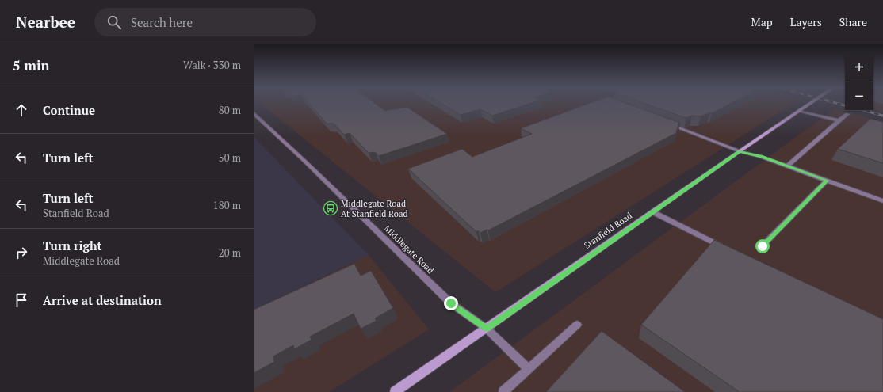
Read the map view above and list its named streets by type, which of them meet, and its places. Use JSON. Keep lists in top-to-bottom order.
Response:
{
  "streets": {
    "street": ["Stanfield Road", "Middlegate Road"]
  },
  "crossings": [
    ["Stanfield Road", "Middlegate Road"]
  ],
  "places": {
    "bus stop": ["Middlegate Road At Stanfield Road"]
  },
  "page": {
    "header": "Nearbee",
    "search": "Search here",
    "nav": ["Map", "Layers", "Share"],
    "heading": ["5 min", "Walk · 330 m"],
    "map_buttons": ["+", "−"],
    "list": [
      ["Continue", "80 m"],
      ["Turn left", "50 m"],
      ["Turn left", "Stanfield Road", "180 m"],
      ["Turn right", "Middlegate Road", "20 m"],
      "Arrive at destination"
    ]
  }
}
